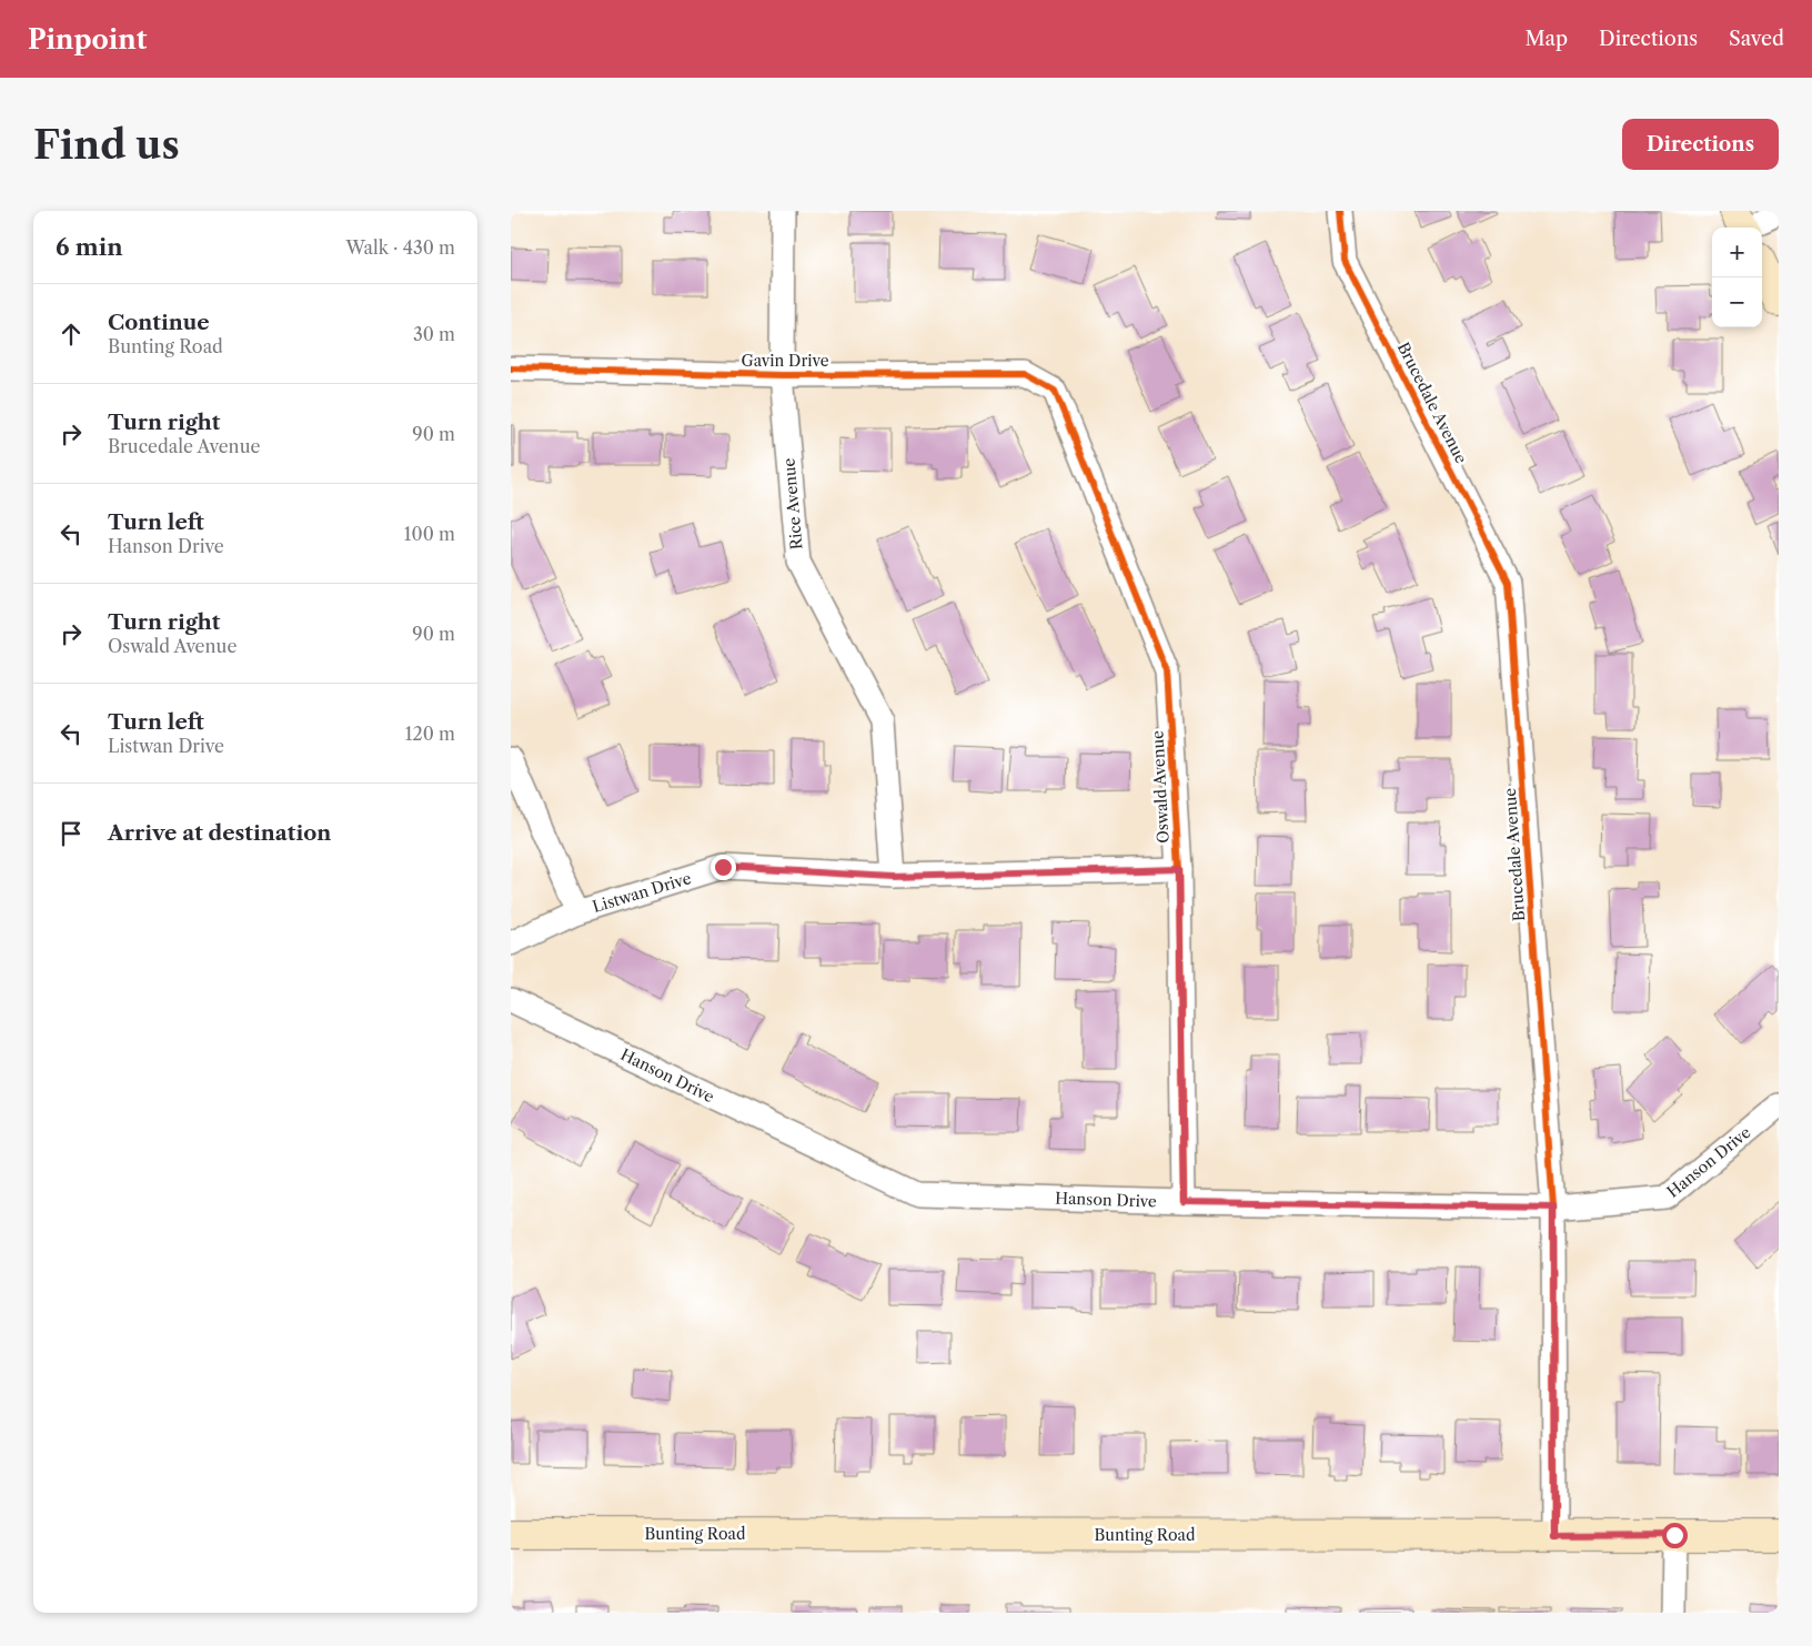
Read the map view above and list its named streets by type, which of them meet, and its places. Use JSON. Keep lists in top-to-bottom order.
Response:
{
  "streets": {
    "main road": ["Bunting Road"],
    "street": [
      "Gavin Drive",
      "Brucedale Avenue",
      "Rice Avenue",
      "Oswald Avenue",
      "Listwan Drive",
      "Hanson Drive"
    ]
  },
  "crossings": [
    ["Gavin Drive", "Rice Avenue"],
    ["Gavin Drive", "Oswald Avenue"],
    ["Brucedale Avenue", "Hanson Drive"],
    ["Brucedale Avenue", "Bunting Road"],
    ["Rice Avenue", "Listwan Drive"],
    ["Oswald Avenue", "Listwan Drive"],
    ["Oswald Avenue", "Hanson Drive"]
  ],
  "page": {
    "header": "Pinpoint",
    "nav": ["Map", "Directions", "Saved"],
    "buttons": "Directions",
    "title": "Find us",
    "heading": ["6 min", "Walk · 430 m"],
    "map_buttons": ["+", "−"],
    "list": [
      ["Continue", "Bunting Road", "30 m"],
      ["Turn right", "Brucedale Avenue", "90 m"],
      ["Turn left", "Hanson Drive", "100 m"],
      ["Turn right", "Oswald Avenue", "90 m"],
      ["Turn left", "Listwan Drive", "120 m"],
      "Arrive at destination"
    ]
  }
}
